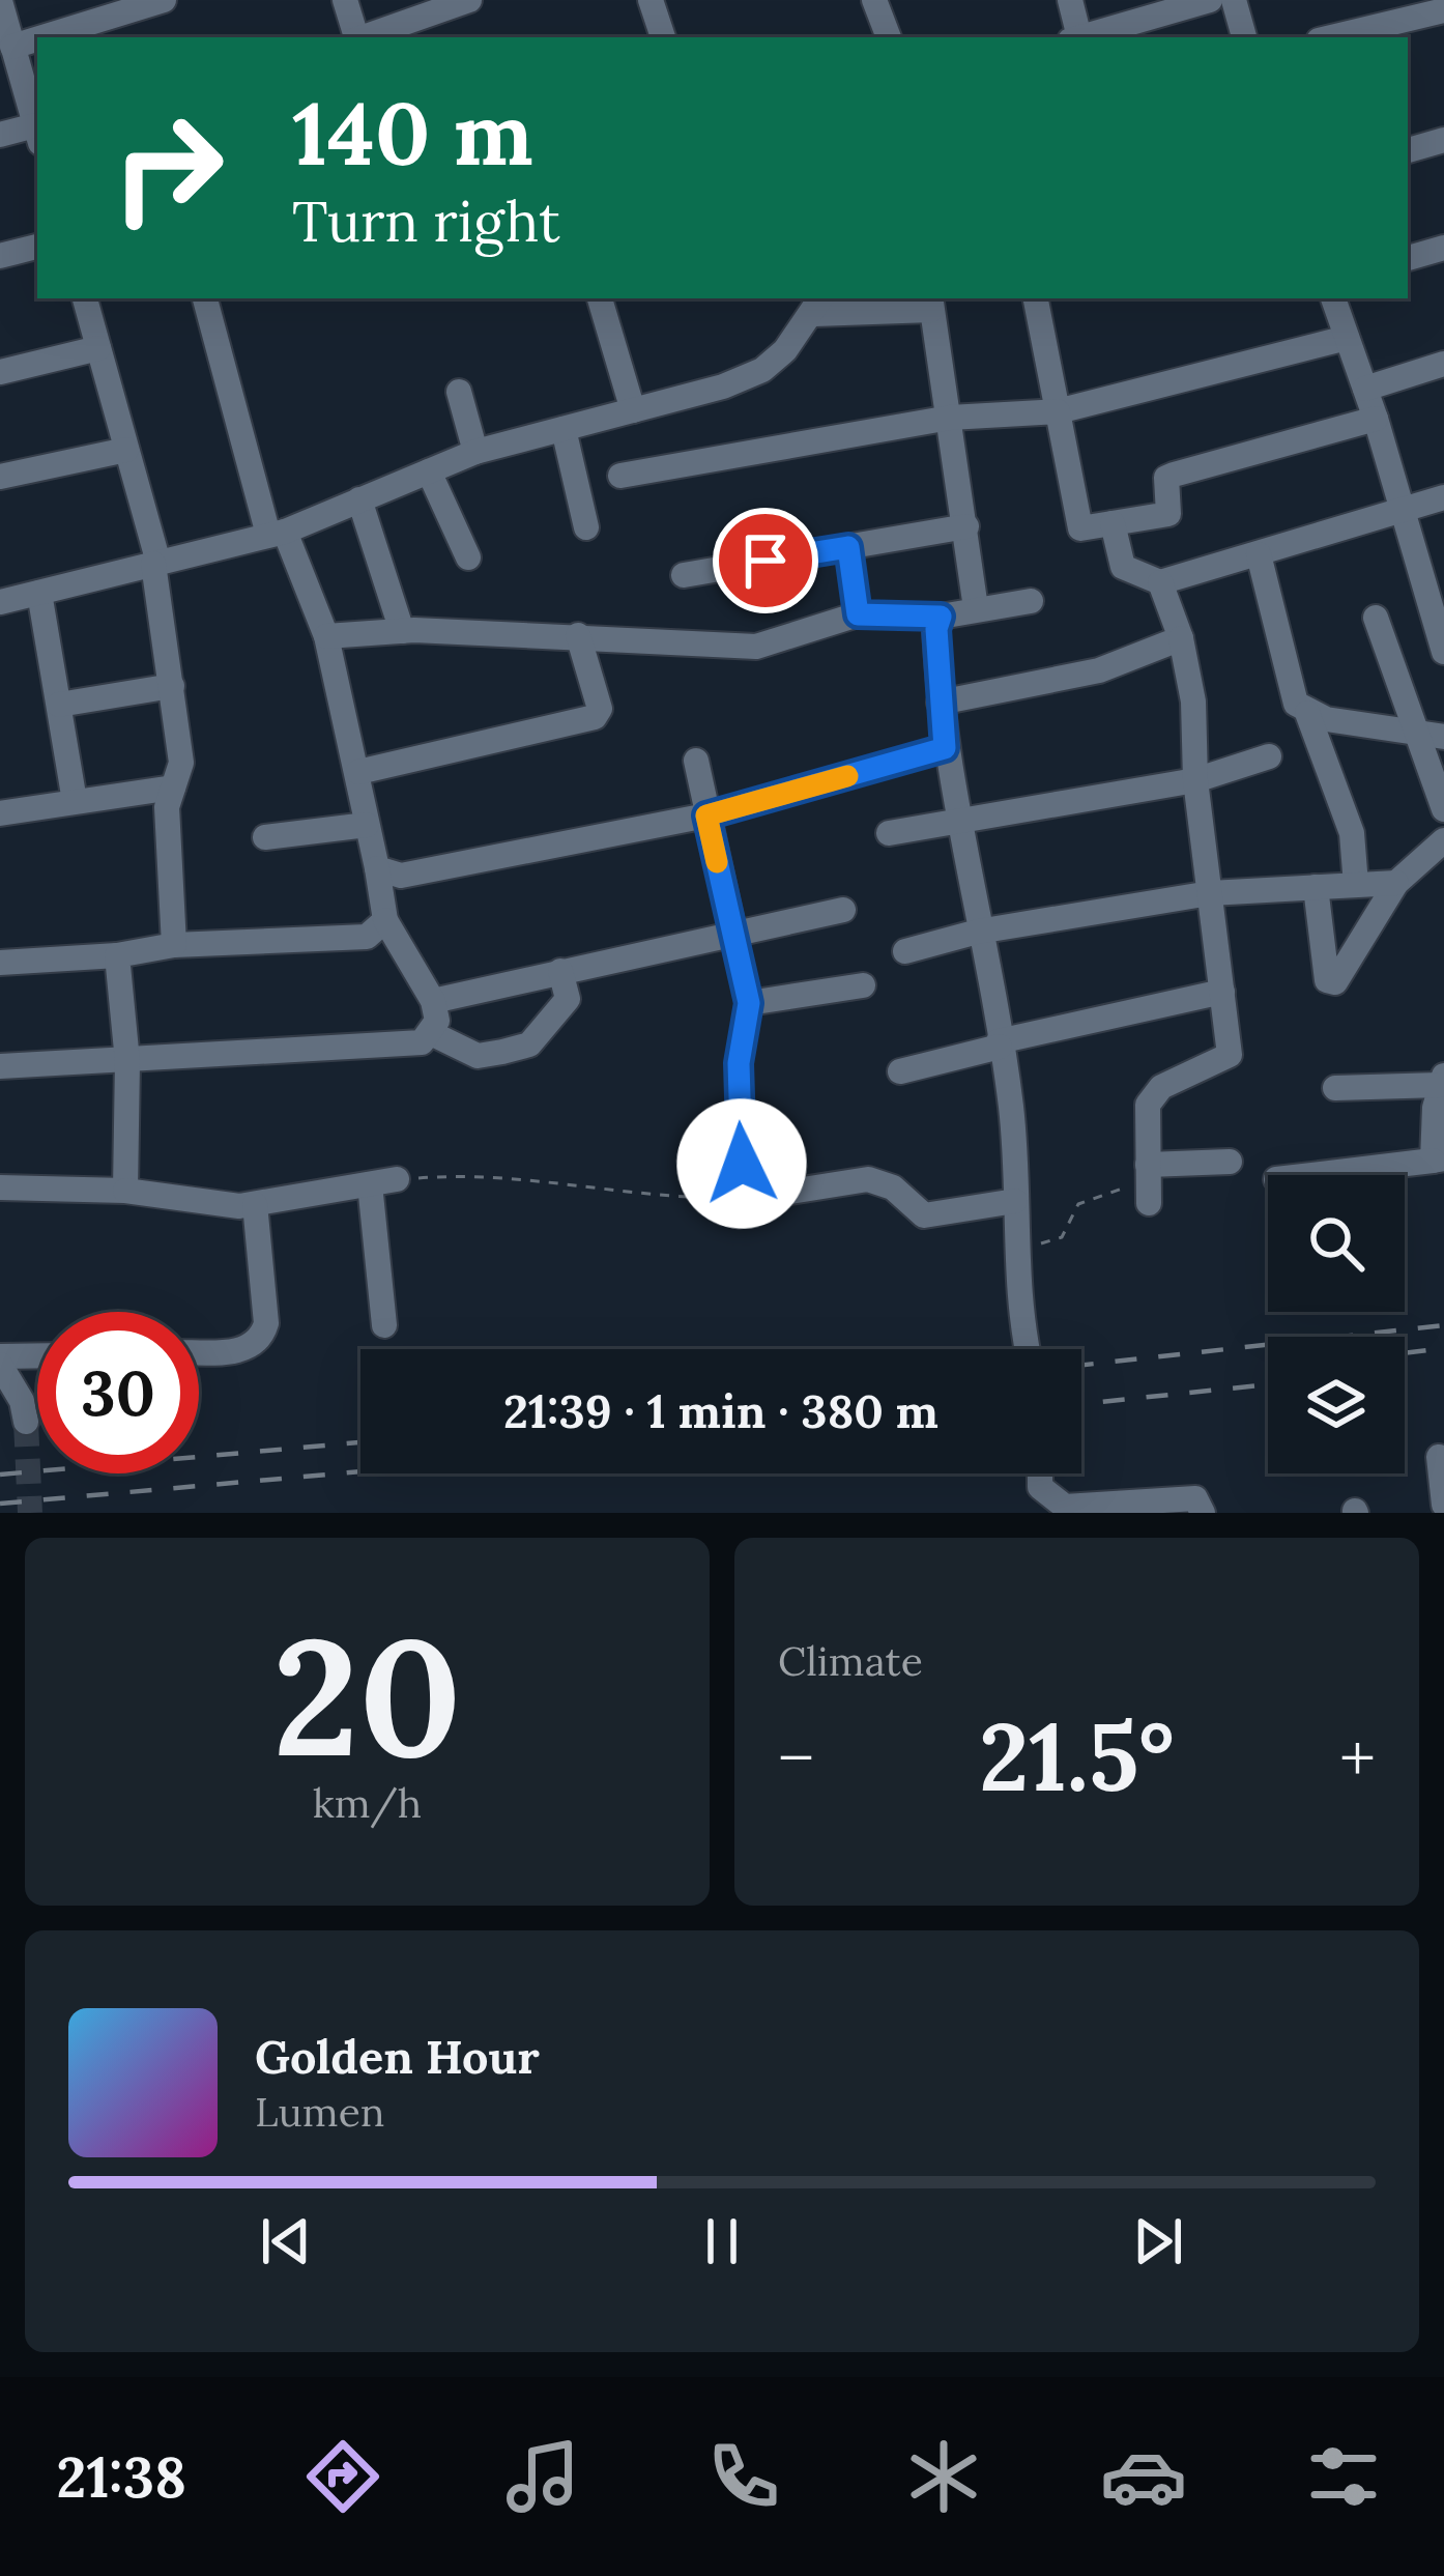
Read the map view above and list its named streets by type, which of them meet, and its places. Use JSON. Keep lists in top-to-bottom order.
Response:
{
  "page": {
    "turn": ["140 m", "Turn right"],
    "limit": "30",
    "trip": "21:39 · 1 min · 380 m",
    "tile": [
      ["20", "km/h"],
      "Climate"
    ],
    "heat": ["−", "21.5°", "+"],
    "song": ["Golden Hour", "Lumen"],
    "tabs": "21:38"
  }
}
